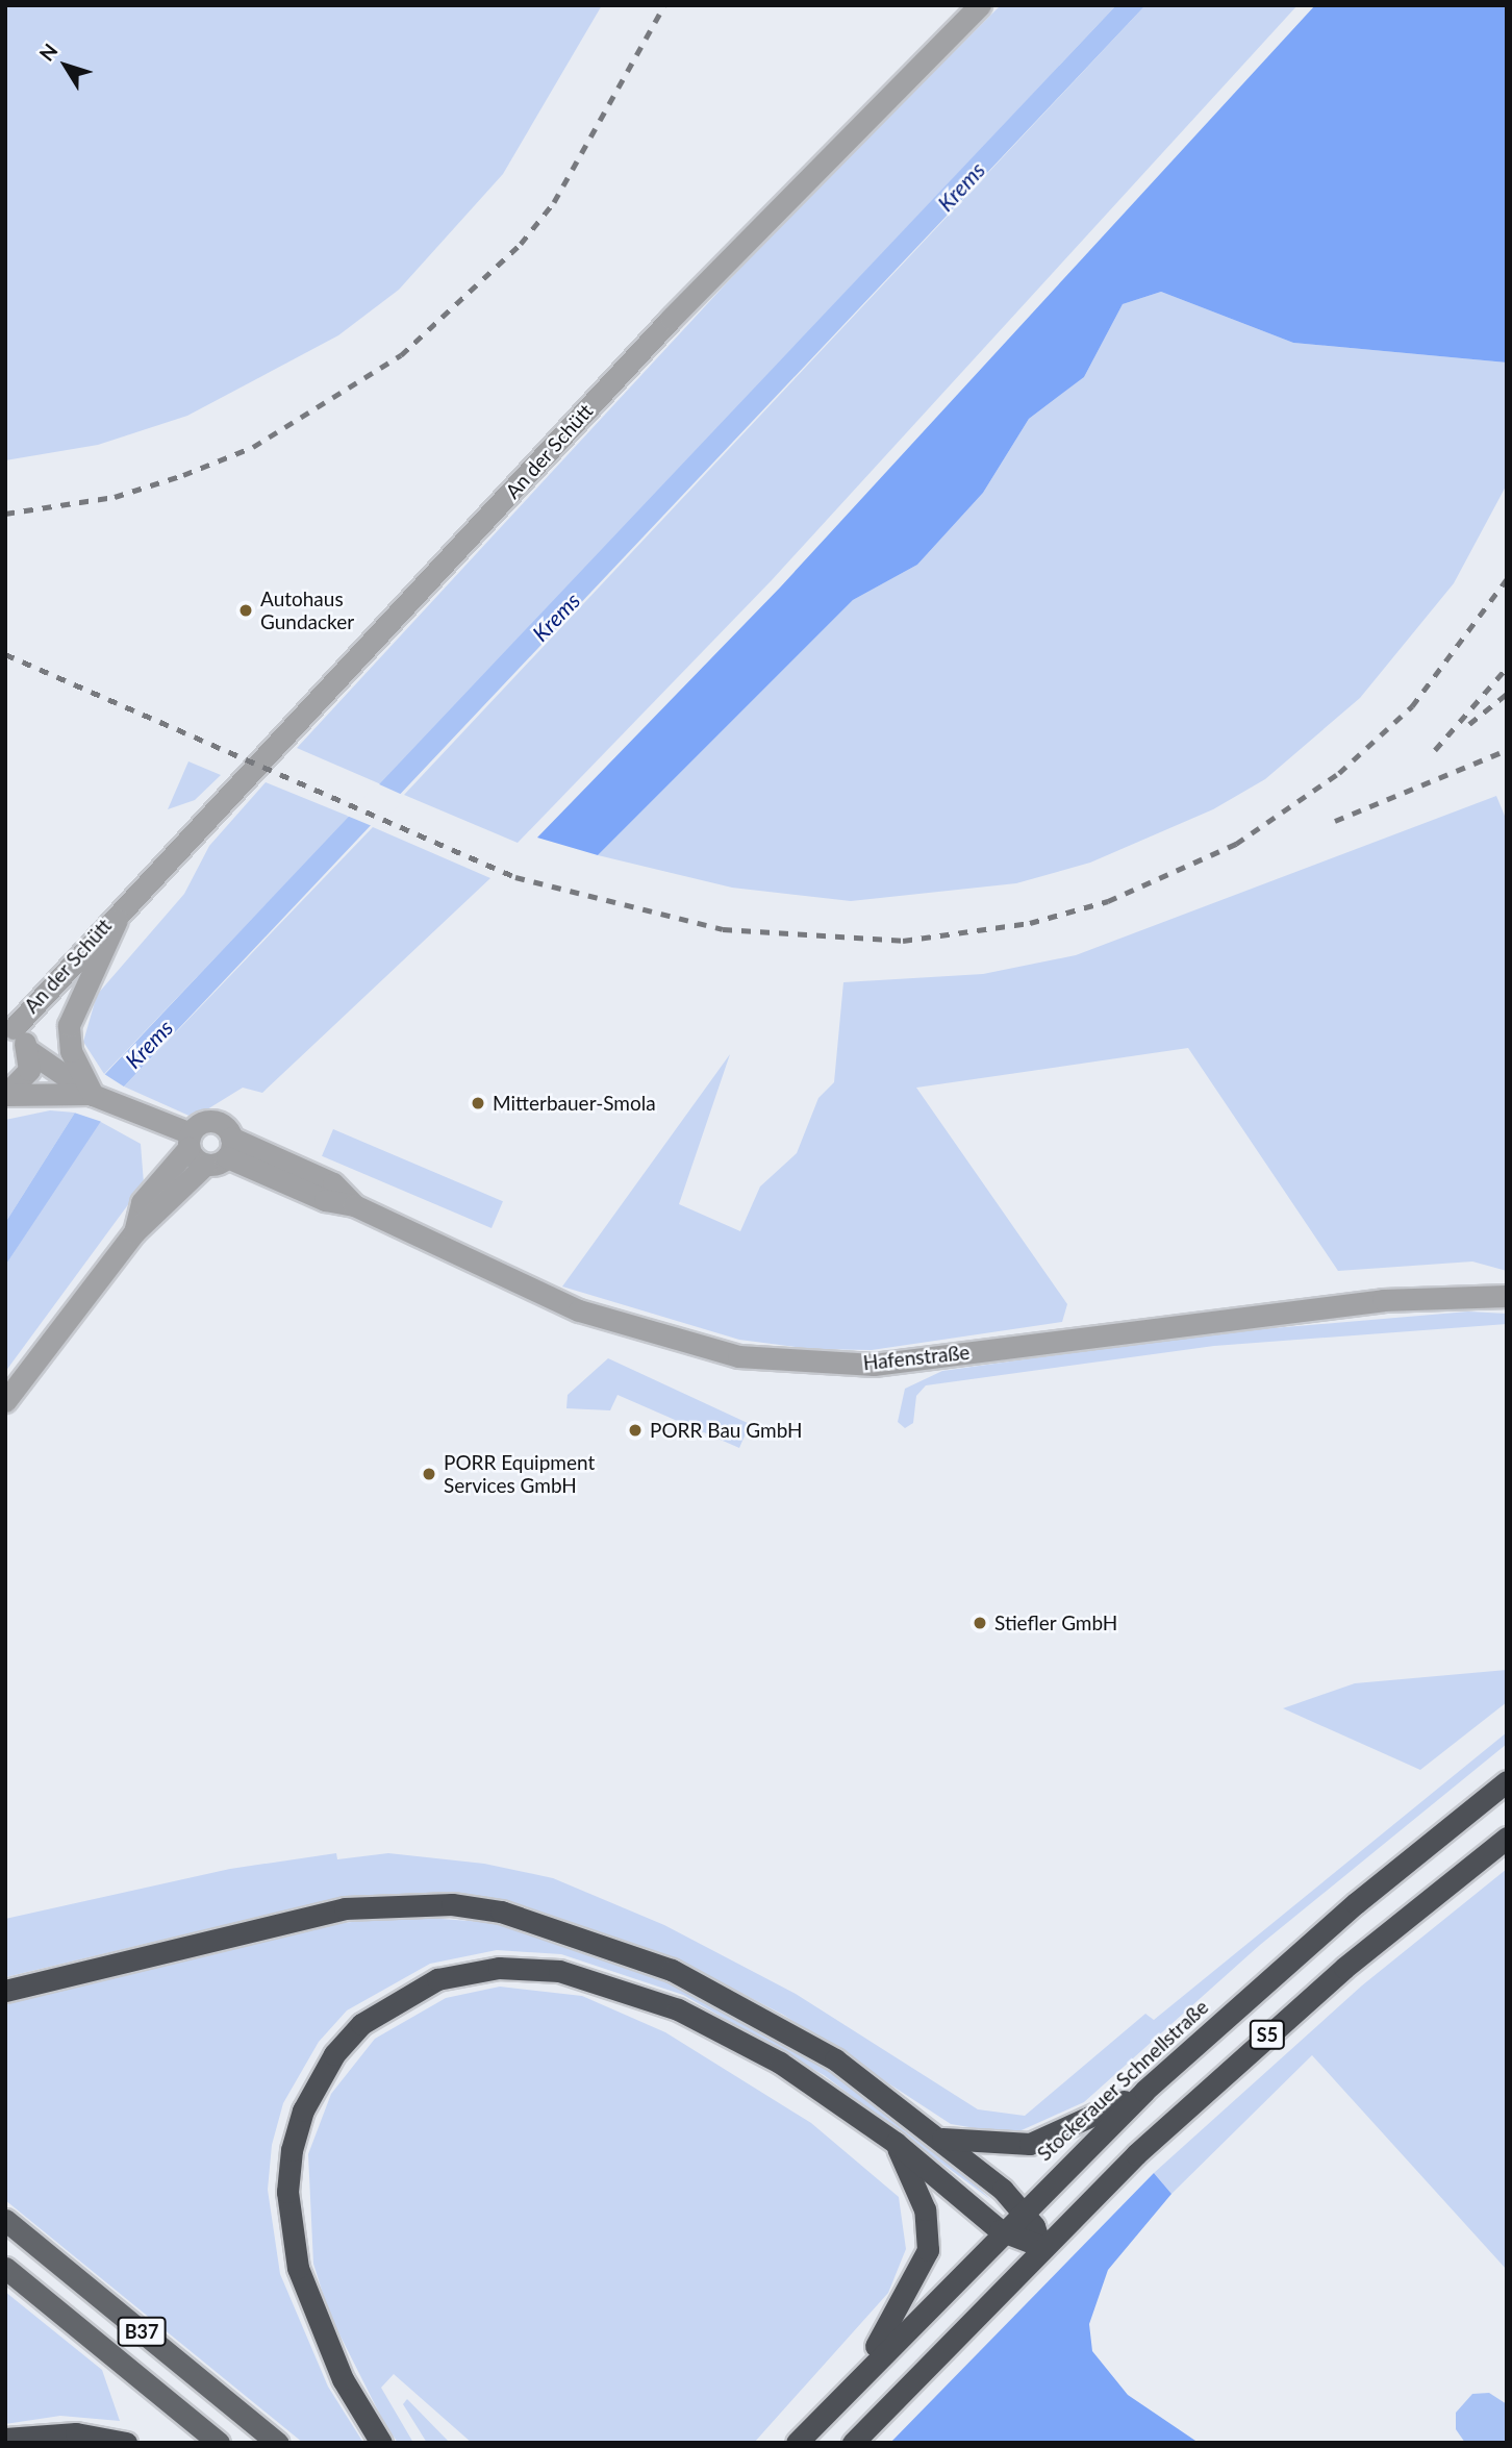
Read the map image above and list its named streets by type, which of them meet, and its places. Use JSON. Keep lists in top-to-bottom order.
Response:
{
  "streets": {
    "highway": ["S5", "Stockerauer Schnellstraße"],
    "main road": ["B37"],
    "street": ["An der Schütt", "Hafenstraße"]
  },
  "water": ["Krems"],
  "places": [
    "Autohaus Gundacker",
    "Mitterbauer-Smola",
    "PORR Bau GmbH",
    "PORR Equipment Services GmbH",
    "Stiefler GmbH"
  ],
  "north": "top left"
}
